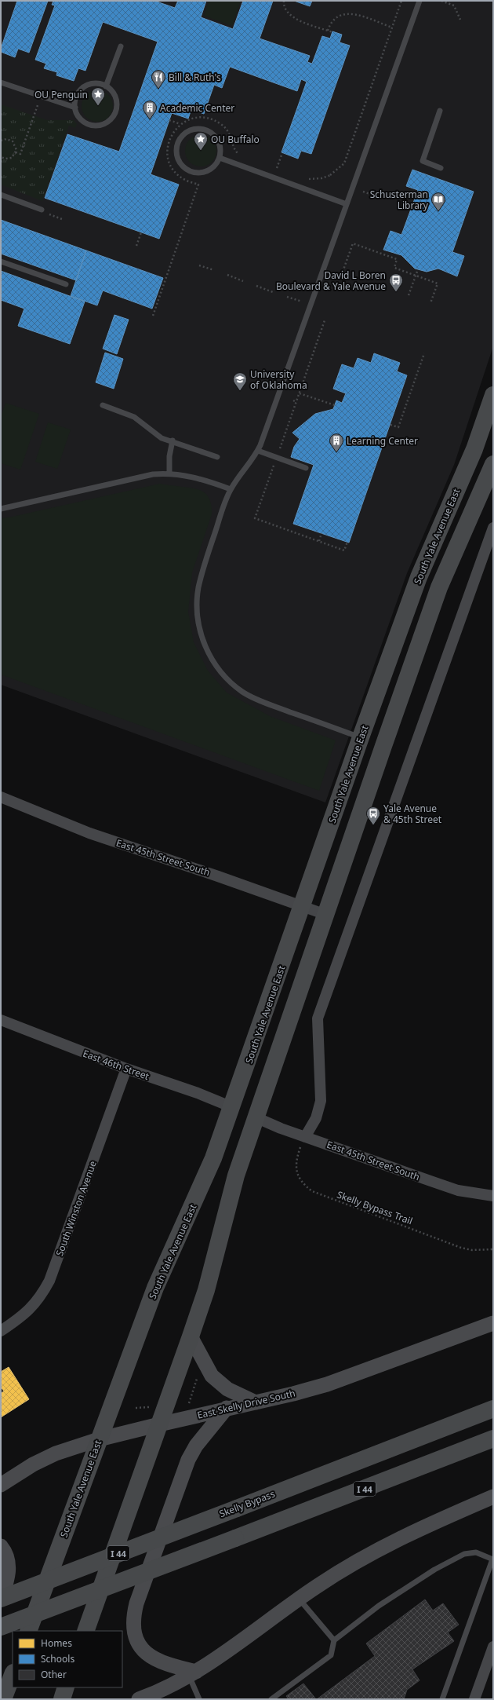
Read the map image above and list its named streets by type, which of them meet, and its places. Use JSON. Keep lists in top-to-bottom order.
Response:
{
  "streets": {
    "main road": [
      "South Yale Avenue East",
      "East Skelly Drive South",
      "I 44",
      "Skelly Bypass"
    ],
    "street": ["East 45th Street South", "East 46th Street", "South Winston Avenue"],
    "path": ["Skelly Bypass Trail"]
  },
  "crossings": [
    ["South Yale Avenue East", "East 45th Street South"],
    ["South Yale Avenue East", "East 46th Street"],
    ["South Yale Avenue East", "East Skelly Drive South"],
    ["East 45th Street South", "Skelly Bypass Trail"],
    ["East 46th Street", "South Winston Avenue"]
  ],
  "places": {
    "restaurant": ["Bill & Ruth's"],
    "place": ["OU Penguin", "OU Buffalo"],
    "building": ["Academic Center", "Learning Center"],
    "library": ["Schusterman Library"],
    "bus stop": ["David L Boren Boulevard & Yale Avenue", "Yale Avenue & 45th Street"],
    "school or university": ["University of Oklahoma"]
  },
  "legend": ["Homes", "Schools", "Other"]
}
